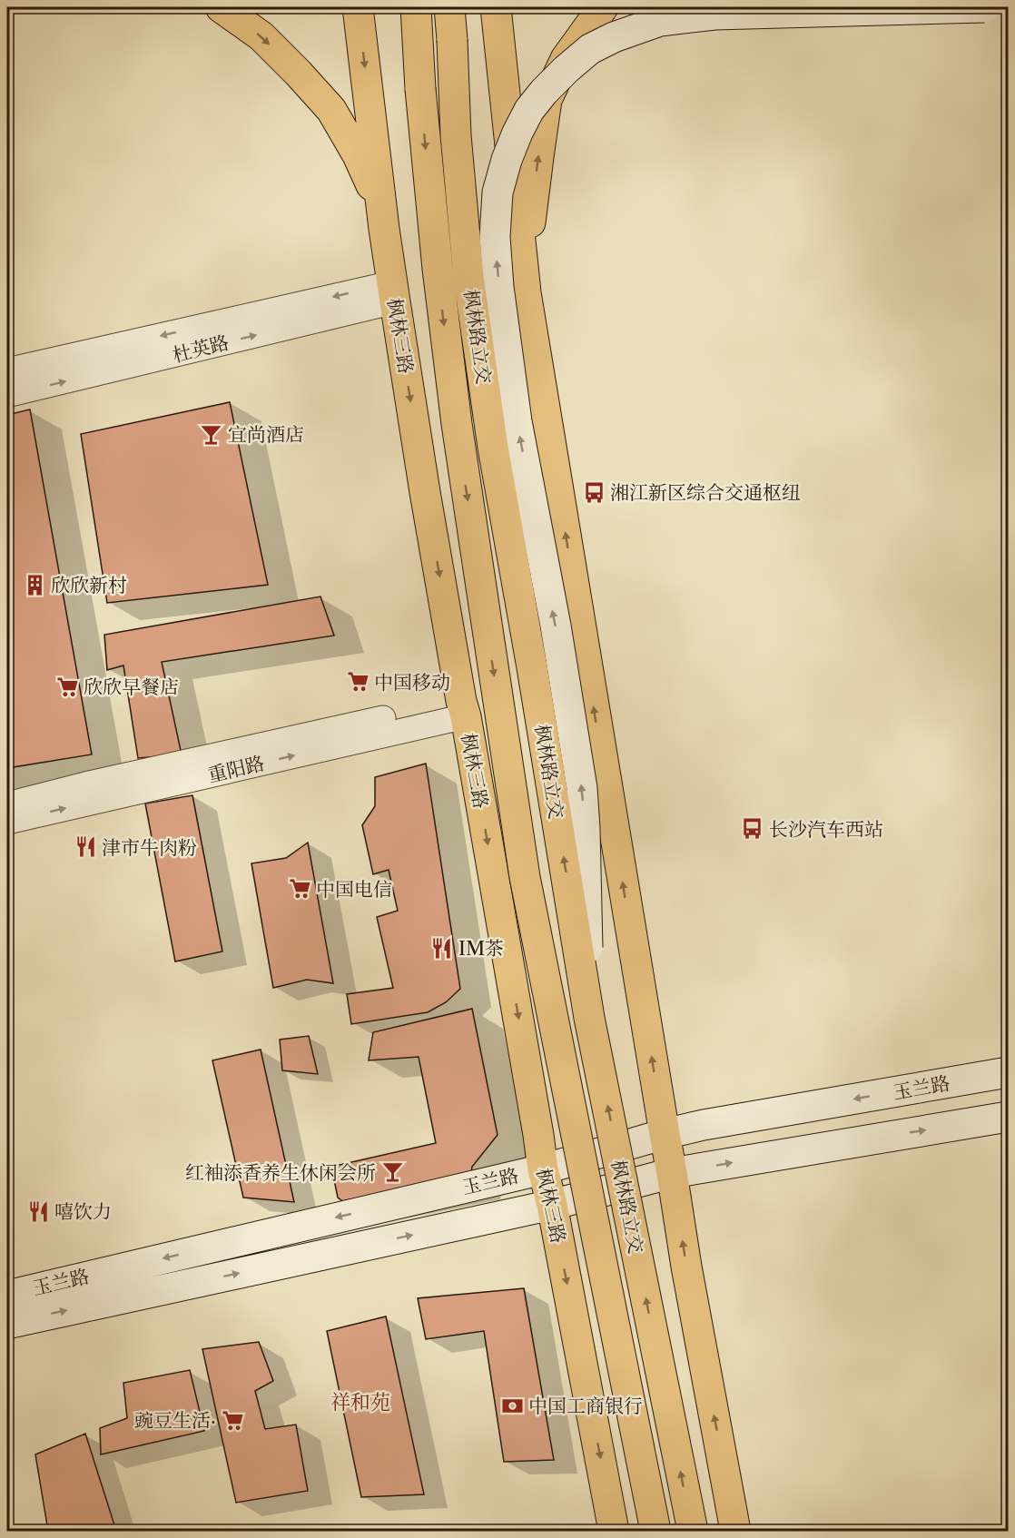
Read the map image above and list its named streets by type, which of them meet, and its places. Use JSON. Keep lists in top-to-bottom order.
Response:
{
  "streets": {
    "main road": ["枫林三路", "枫林路立交", "玉兰路"],
    "street": ["杜英路", "重阳路"]
  },
  "crossings": [
    ["枫林三路", "杜英路"],
    ["枫林三路", "重阳路"],
    ["枫林三路", "玉兰路"]
  ],
  "districts": ["祥和苑"],
  "places": {
    "bar": ["宜尚酒店", "红袖添香养生休闲会所"],
    "bus stop": ["湘江新区综合交通枢纽", "长沙汽车西站"],
    "building": ["欣欣新村"],
    "supermarket": [
      "中国移动",
      "欣欣早餐店",
      "中国电信",
      "豌豆生活·"
    ],
    "restaurant": ["津市牛肉粉", "IM茶", "嘻饮力"],
    "bank": ["中国工商银行"]
  }
}
